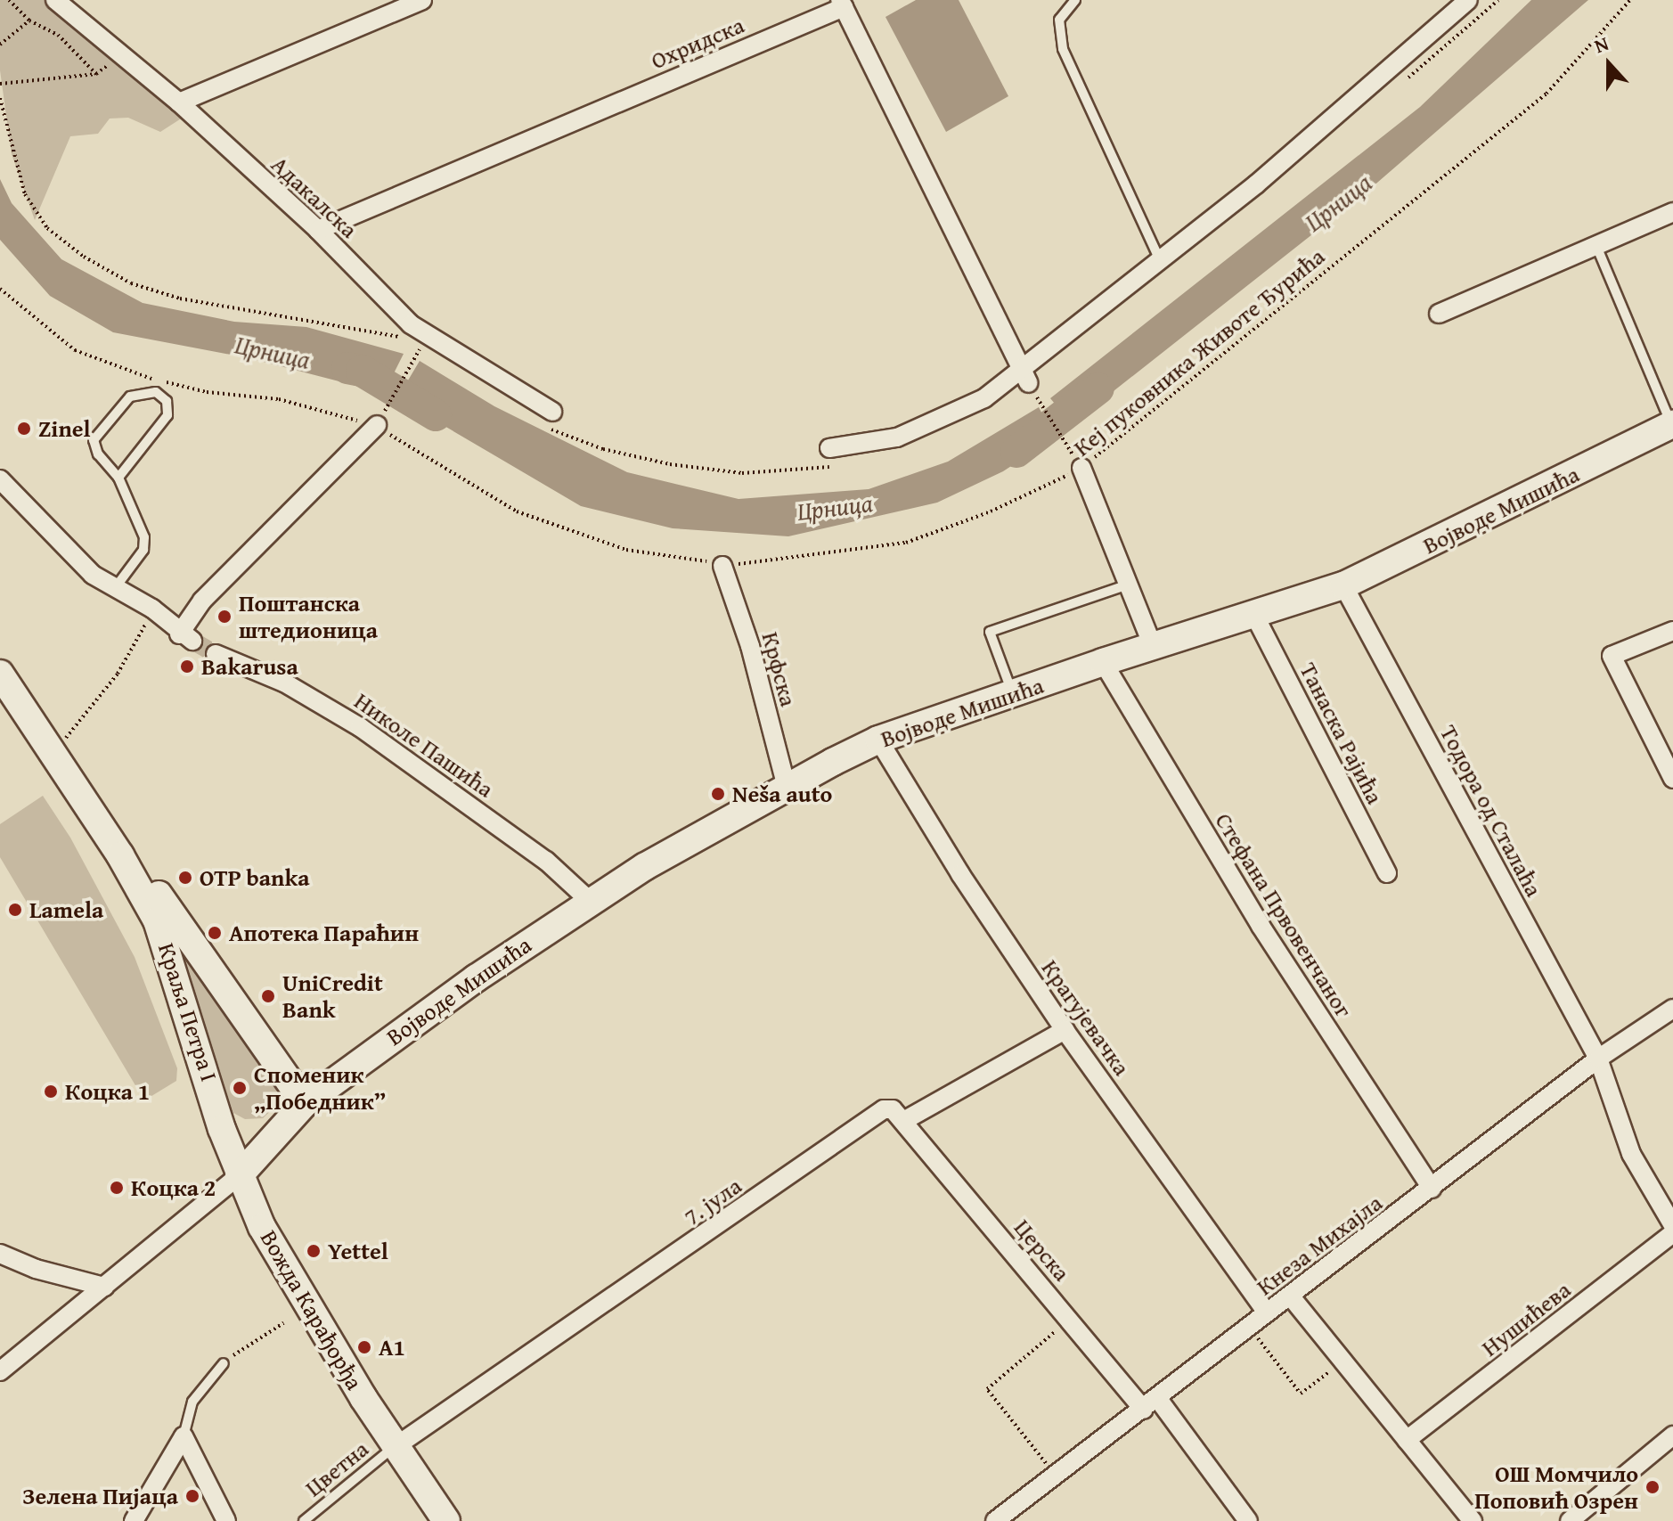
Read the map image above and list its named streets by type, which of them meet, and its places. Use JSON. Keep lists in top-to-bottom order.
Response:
{
  "streets": {
    "main road": ["Војводе Мишића", "Краља Петра I", "Вожда Карађорђа"],
    "street": [
      "Охридска",
      "Адакалска",
      "Крфска",
      "Танаска Рајића",
      "Николе Пашића",
      "Тодора од Сталаћа",
      "Стефана Првовенчаног",
      "Крагујевачка",
      "7. јула",
      "Кнеза Михајла",
      "Церска",
      "Нушићева"
    ],
    "lane": ["Цветна"],
    "path": ["Кеј пуковника Животе Ђурића"]
  },
  "crossings": [
    ["Охридска", "Адакалска"],
    ["Кеј пуковника Животе Ђурића", "Крфска"],
    ["Војводе Мишића", "Крфска"],
    ["Војводе Мишића", "Танаска Рајића"],
    ["Војводе Мишића", "Николе Пашића"],
    ["Војводе Мишића", "Тодора од Сталаћа"],
    ["Војводе Мишића", "Стефана Првовенчаног"],
    ["Војводе Мишића", "Краља Петра I"],
    ["Војводе Мишића", "Крагујевачка"],
    ["Тодора од Сталаћа", "Кнеза Михајла"],
    ["Стефана Првовенчаног", "Кнеза Михајла"],
    ["Краља Петра I", "Вожда Карађорђа"],
    ["Крагујевачка", "Кнеза Михајла"],
    ["7. јула", "Церска"],
    ["7. јула", "Вожда Карађорђа"],
    ["7. јула", "Цветна"],
    ["Кнеза Михајла", "Церска"],
    ["Вожда Карађорђа", "Цветна"]
  ],
  "water": ["Црница"],
  "places": [
    "Zinel",
    "Поштанска штедионица",
    "Bakarusa",
    "Neša auto",
    "OTP banka",
    "Lamela",
    "Апотека Параћин",
    "UniCredit Bank",
    "Споменик „Победник”",
    "Коцка 1",
    "Коцка 2",
    "Yettel",
    "A1",
    "ОШ Момчило Поповић Озрен",
    "Зелена Пијаца"
  ],
  "north": "top"
}
